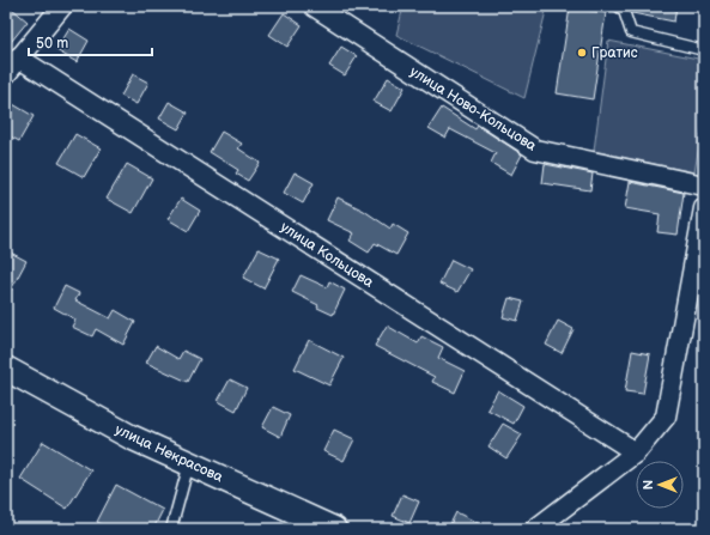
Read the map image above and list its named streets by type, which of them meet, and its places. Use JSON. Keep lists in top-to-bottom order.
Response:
{
  "streets": {
    "street": ["улица Ново-Кольцова", "улица Кольцова", "улица Некрасова"]
  },
  "places": ["Гратис"],
  "scale_bar": "50 m",
  "north": "left"
}
